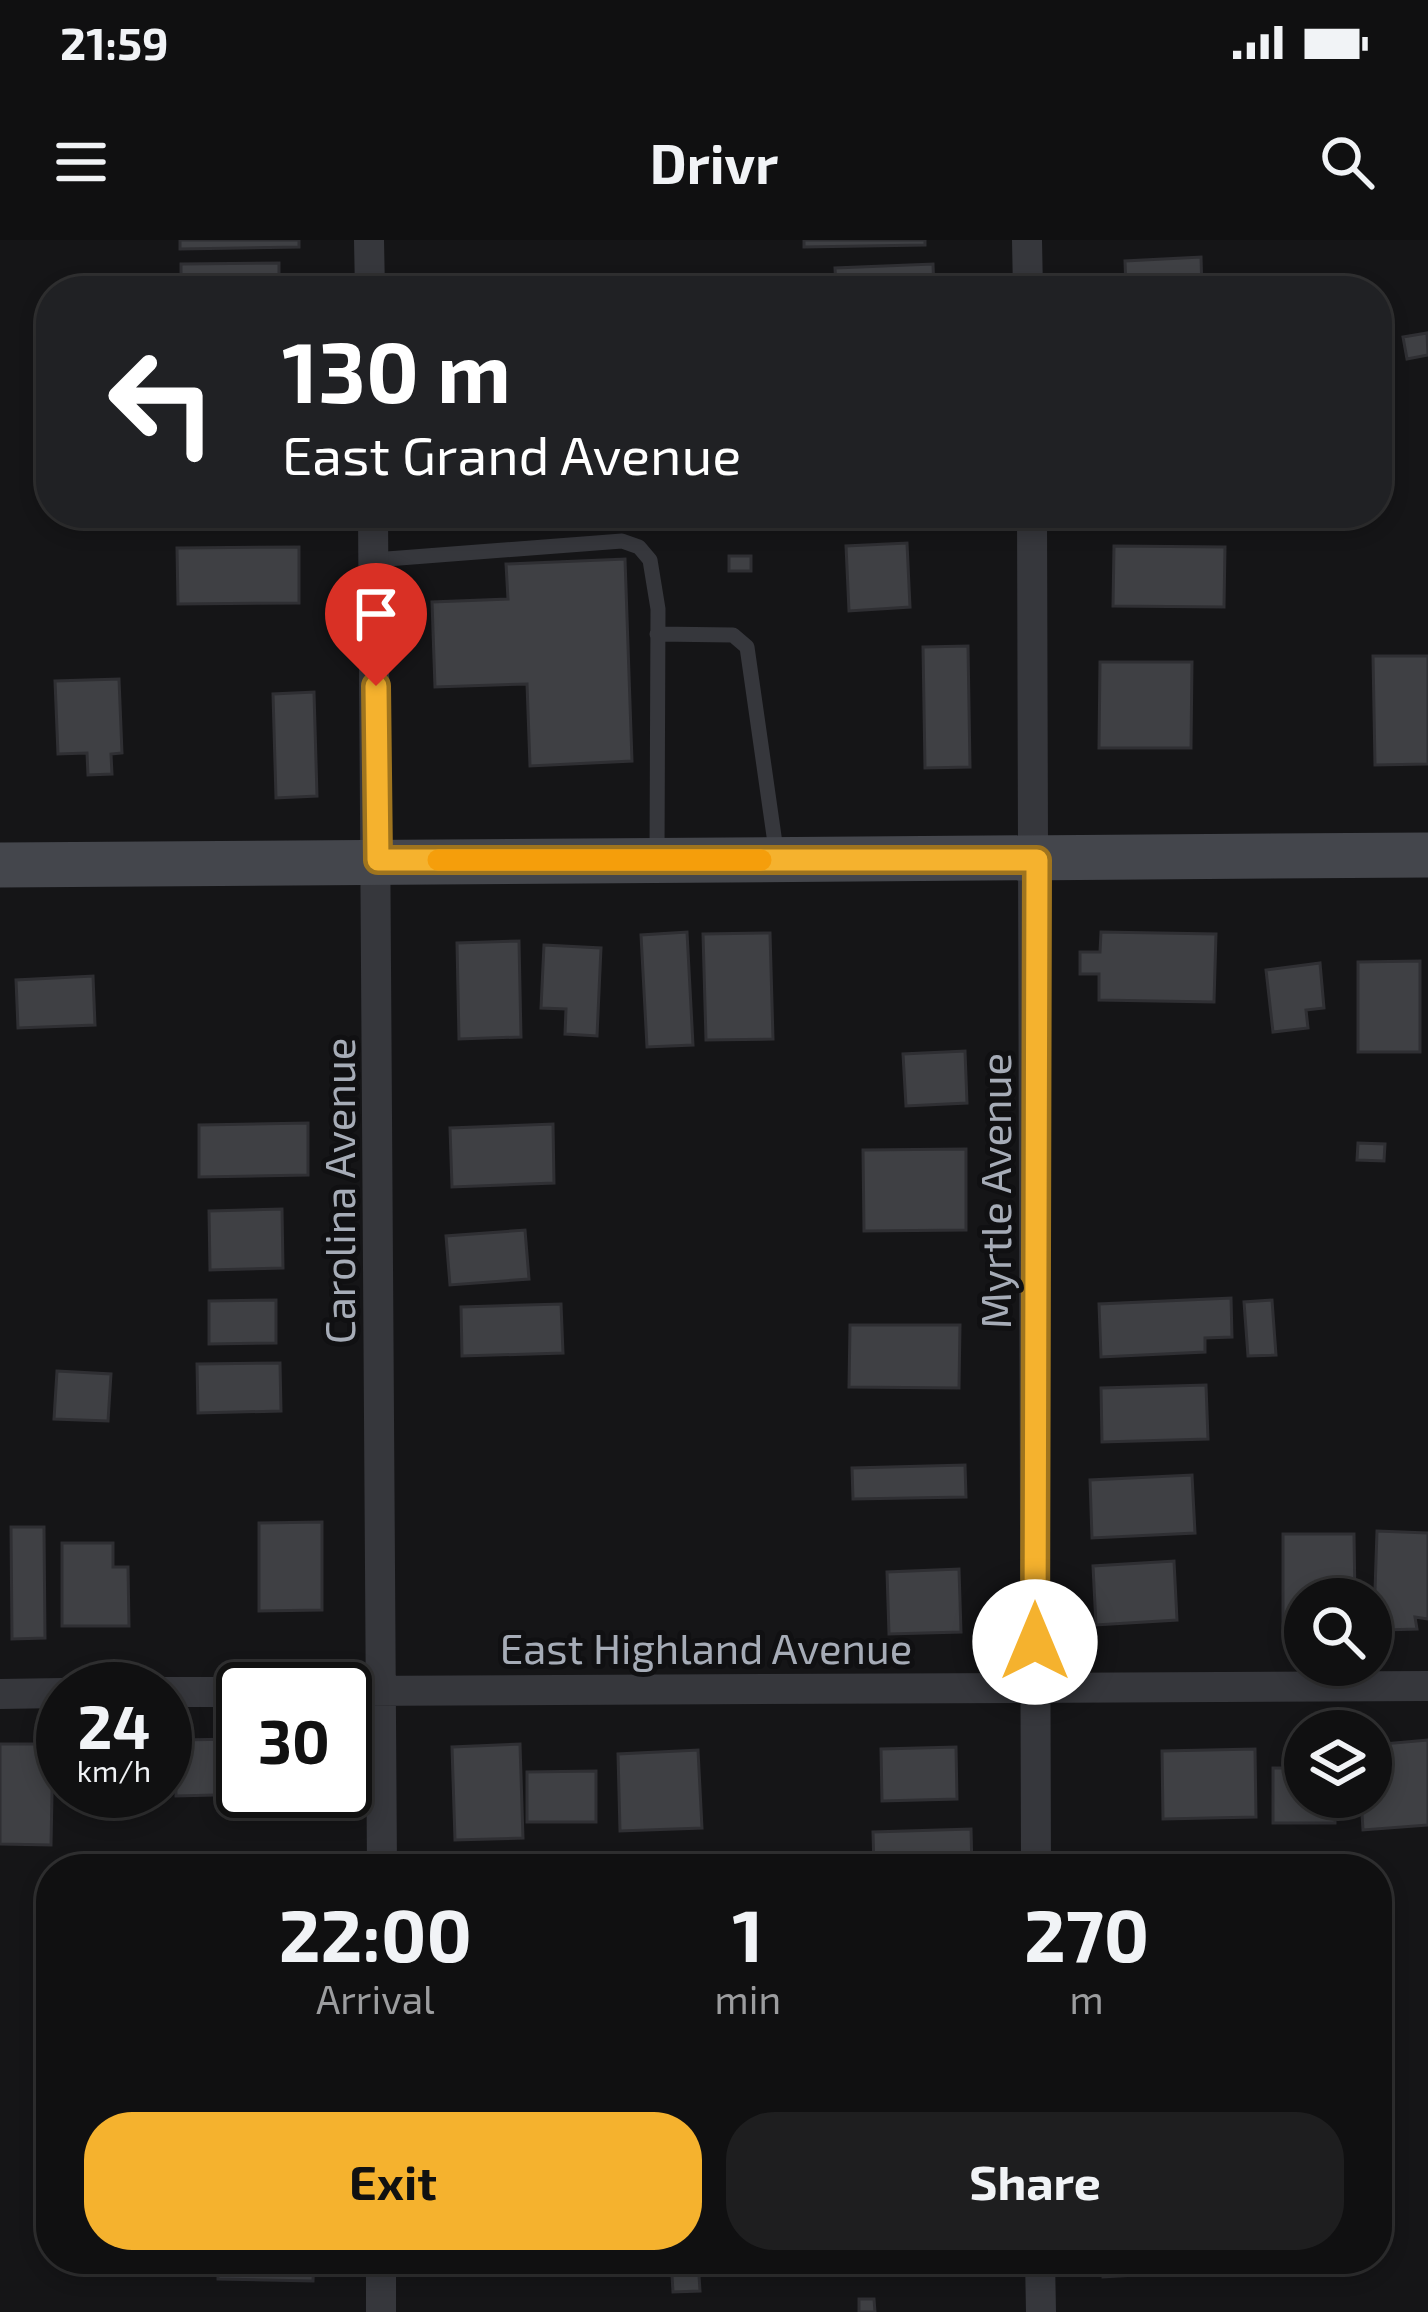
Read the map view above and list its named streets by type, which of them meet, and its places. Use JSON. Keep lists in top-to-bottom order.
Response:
{
  "streets": {
    "street": ["Carolina Avenue", "Myrtle Avenue", "East Highland Avenue"]
  },
  "crossings": [
    ["Carolina Avenue", "East Highland Avenue"],
    ["Myrtle Avenue", "East Highland Avenue"]
  ],
  "page": {
    "status": "21:59",
    "header": "Drivr",
    "turn": ["130 m", "East Grand Avenue"],
    "speed": "24 km/h",
    "limit": "30",
    "eta": [
      "22:00",
      "Arrival",
      "1",
      "min",
      "270",
      "m"
    ],
    "buttons": ["Exit", "Share"]
  }
}
